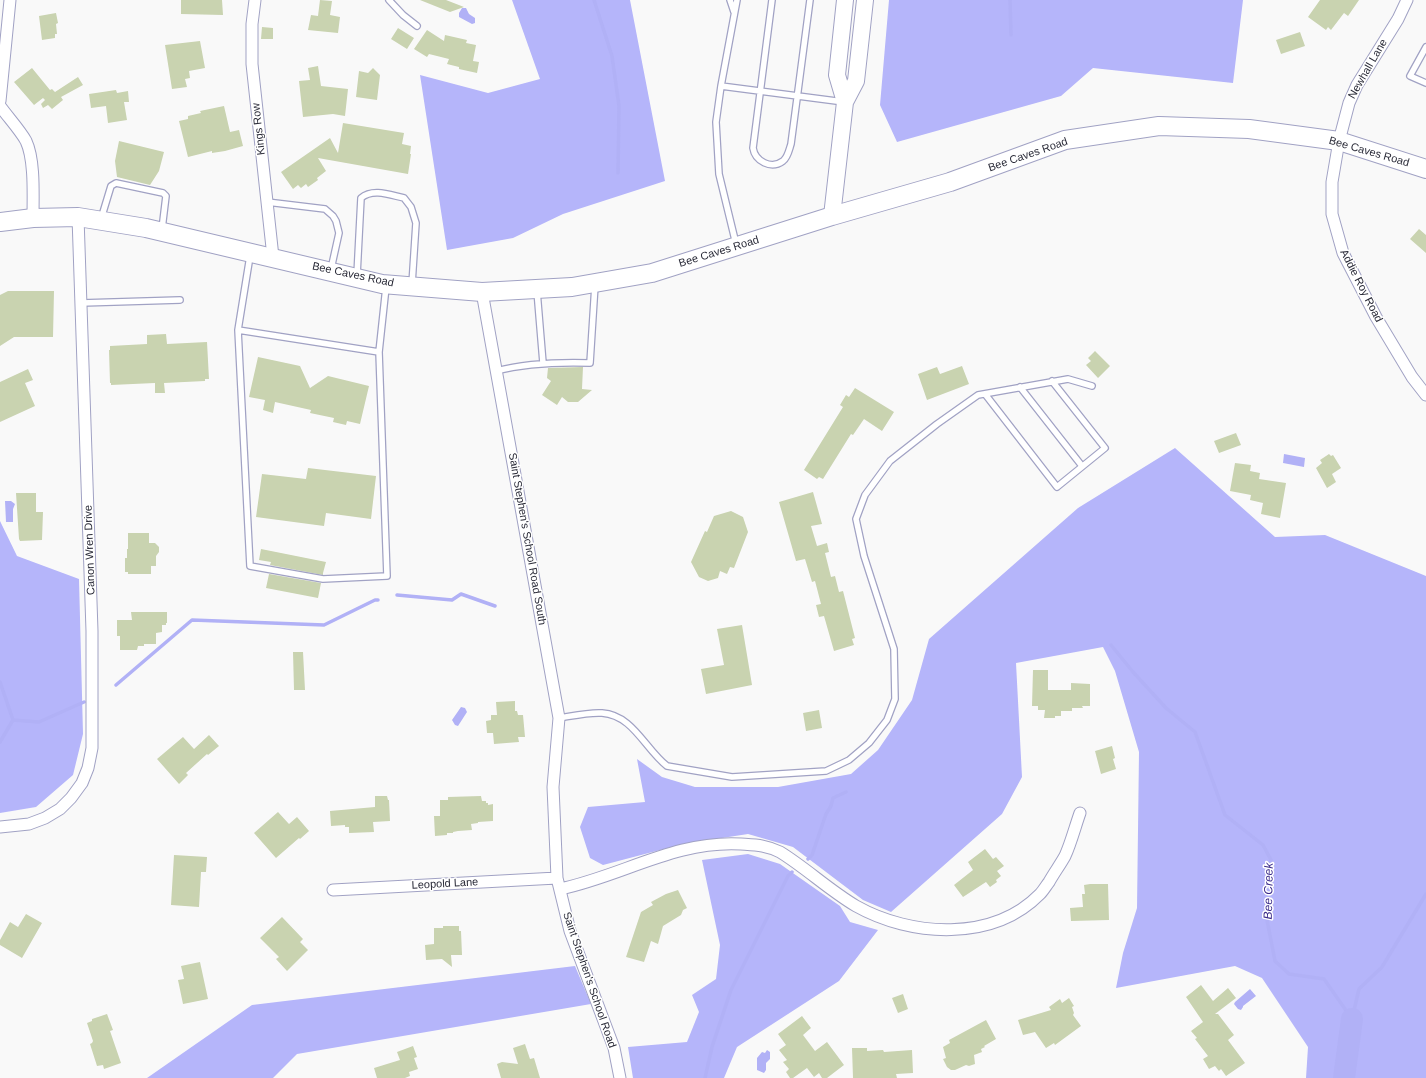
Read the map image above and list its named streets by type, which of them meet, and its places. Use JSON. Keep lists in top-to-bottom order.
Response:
{
  "streets": {
    "main road": ["Bee Caves Road"],
    "street": [
      "Newhall Lane",
      "Kings Row",
      "Addie Roy Road",
      "Saint Stephen's School Road South",
      "Canon Wren Drive",
      "Leopold Lane",
      "Saint Stephen's School Road"
    ]
  },
  "crossings": [
    ["Newhall Lane", "Bee Caves Road"],
    ["Newhall Lane", "Addie Roy Road"],
    ["Kings Row", "Bee Caves Road"],
    ["Bee Caves Road", "Addie Roy Road"],
    ["Bee Caves Road", "Saint Stephen's School Road South"],
    ["Bee Caves Road", "Canon Wren Drive"],
    ["Saint Stephen's School Road South", "Saint Stephen's School Road"],
    ["Leopold Lane", "Saint Stephen's School Road"]
  ],
  "water": ["Bee Creek"]
}
